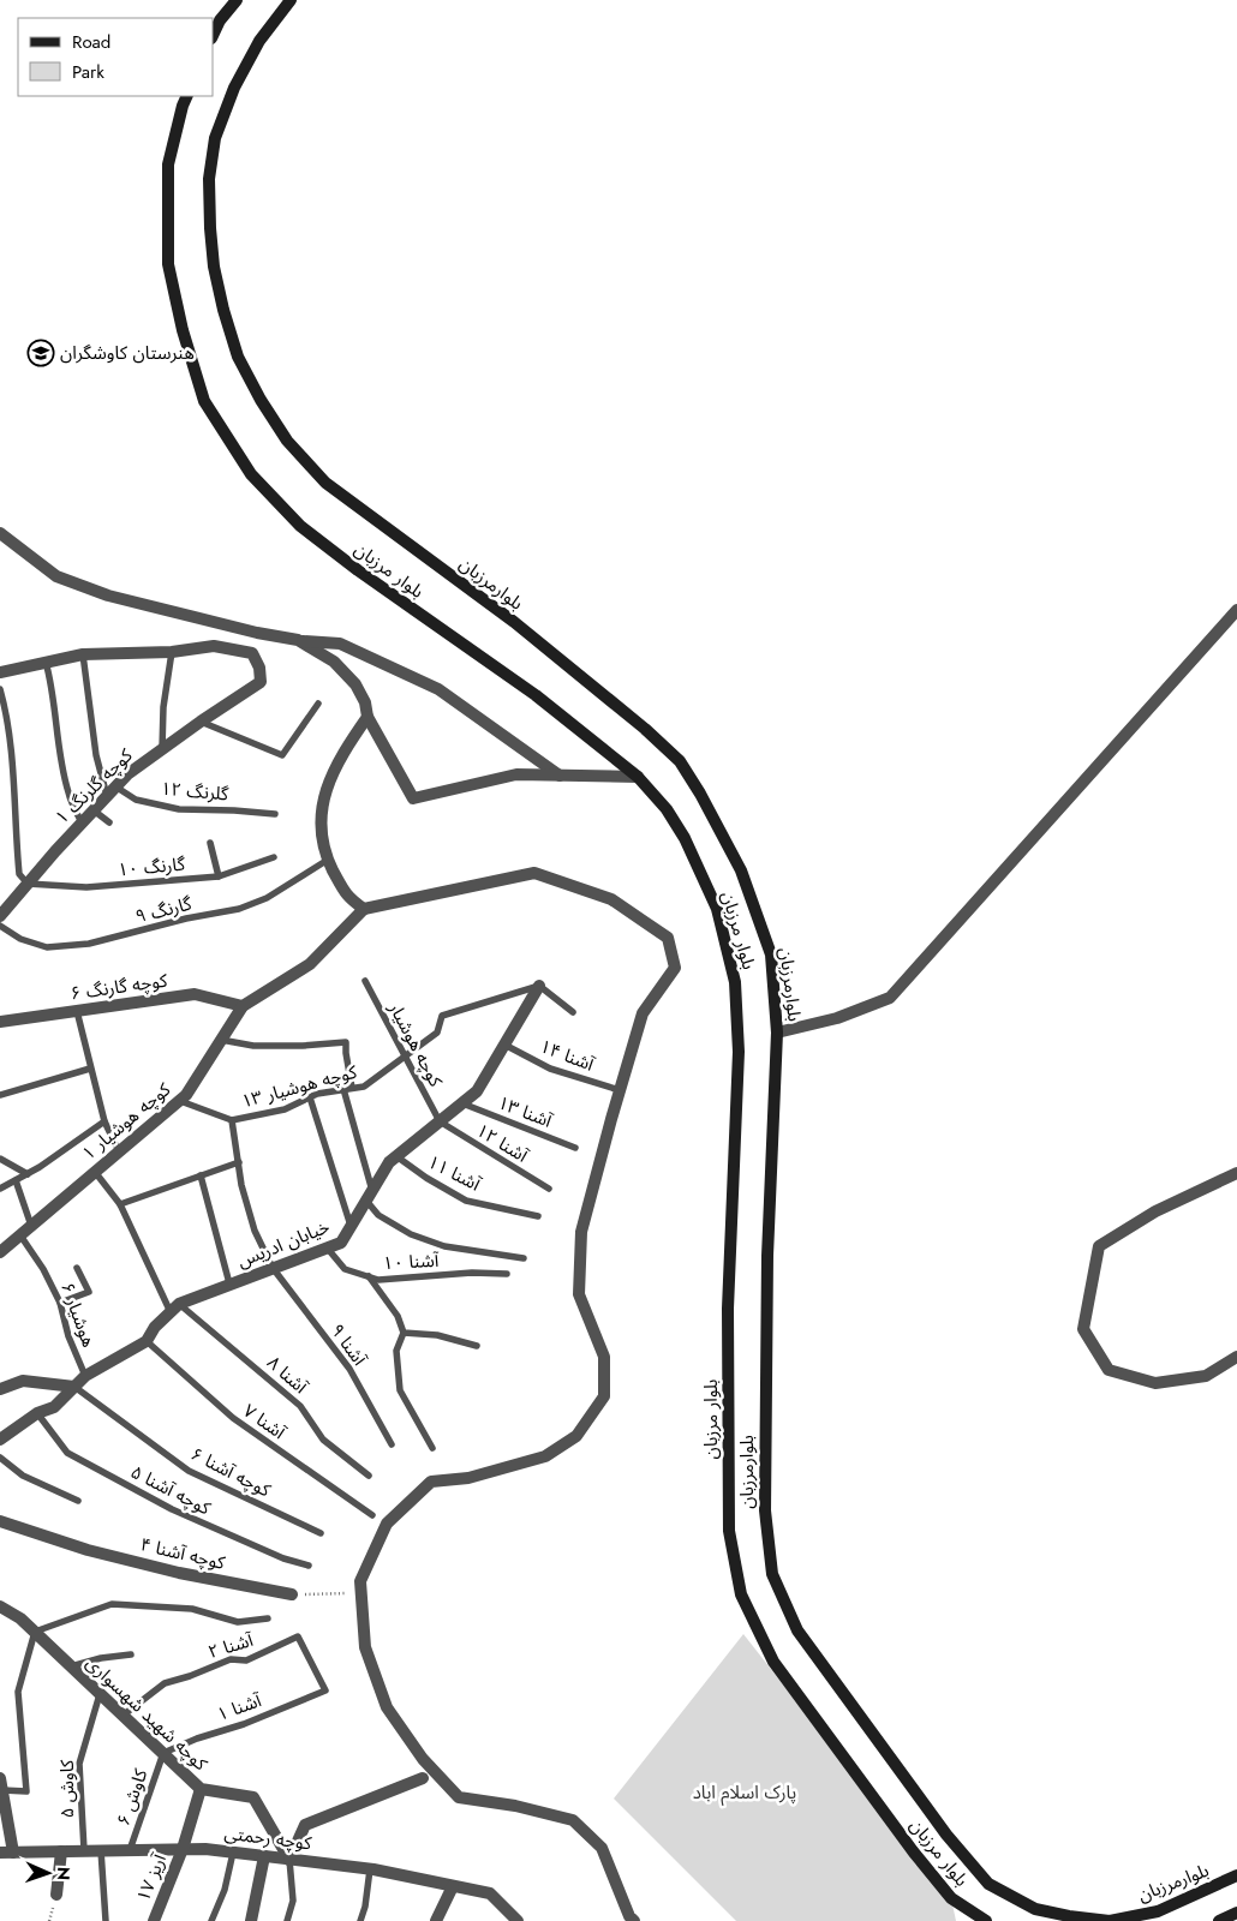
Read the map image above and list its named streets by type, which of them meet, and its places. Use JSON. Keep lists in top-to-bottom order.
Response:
{
  "streets": {
    "main road": ["بلوار مرزبان", "بلوارمرزبان"],
    "street": [
      "کوچه گلرنگ ۱",
      "کوچه گارنگ ۶",
      "کوچه هوشیار ۱",
      "خیابان ادریس",
      "کوچه آشنا ۴",
      "کوچه شهید شهسواری",
      "کوچه رحمتی",
      "آریز ۱۷"
    ],
    "lane": [
      "گلرنگ ۱۲",
      "گارنگ ۱۰",
      "گارنگ ۹",
      "کوچه هوشیار",
      "آشنا ۱۴",
      "کوچه هوشیار ۱۳",
      "آشنا ۱۳",
      "آشنا ۱۲",
      "آشنا ۱۱",
      "آشنا ۱۰",
      "هوشیار ۶",
      "آشنا ۹",
      "آشنا ۸",
      "آشنا ۷",
      "کوچه آشنا ۶",
      "کوچه آشنا ۵",
      "آشنا ۲",
      "آشنا ۱",
      "کاوش ۵",
      "کاوش ۶"
    ]
  },
  "crossings": [
    ["کوچه گلرنگ ۱", "گلرنگ ۱۲"],
    ["کوچه گلرنگ ۱", "گارنگ ۱۰"],
    ["کوچه گارنگ ۶", "کوچه هوشیار ۱"],
    ["کوچه هوشیار", "کوچه هوشیار ۱۳"],
    ["کوچه هوشیار", "آشنا ۱۲"],
    ["کوچه هوشیار", "خیابان ادریس"],
    ["آشنا ۱۴", "خیابان ادریس"],
    ["کوچه هوشیار ۱۳", "کوچه هوشیار ۱"],
    ["کوچه هوشیار ۱۳", "خیابان ادریس"],
    ["کوچه هوشیار ۱۳", "آشنا ۹"],
    ["آشنا ۱۳", "خیابان ادریس"],
    ["کوچه هوشیار ۱", "هوشیار ۶"],
    ["آشنا ۱۲", "خیابان ادریس"],
    ["آشنا ۱۱", "خیابان ادریس"],
    ["خیابان ادریس", "آشنا ۱۰"],
    ["خیابان ادریس", "هوشیار ۶"],
    ["خیابان ادریس", "آشنا ۹"],
    ["خیابان ادریس", "آشنا ۸"],
    ["خیابان ادریس", "آشنا ۷"],
    ["خیابان ادریس", "کوچه آشنا ۶"],
    ["خیابان ادریس", "کوچه آشنا ۵"],
    ["آشنا ۲", "آشنا ۱"],
    ["آشنا ۲", "کوچه شهید شهسواری"],
    ["آشنا ۱", "کوچه شهید شهسواری"],
    ["آشنا ۱", "کاوش ۶"],
    ["کوچه شهید شهسواری", "کاوش ۵"],
    ["کوچه شهید شهسواری", "کاوش ۶"],
    ["کوچه شهید شهسواری", "کوچه رحمتی"],
    ["کوچه شهید شهسواری", "آریز ۱۷"],
    ["کاوش ۵", "کوچه رحمتی"],
    ["کاوش ۶", "کوچه رحمتی"],
    ["کوچه رحمتی", "آریز ۱۷"]
  ],
  "parks": ["پارک اسلام اباد"],
  "places": {
    "school or university": ["هنرستان کاوشگران"]
  },
  "legend": ["Road", "Park"],
  "north": "right"
}
